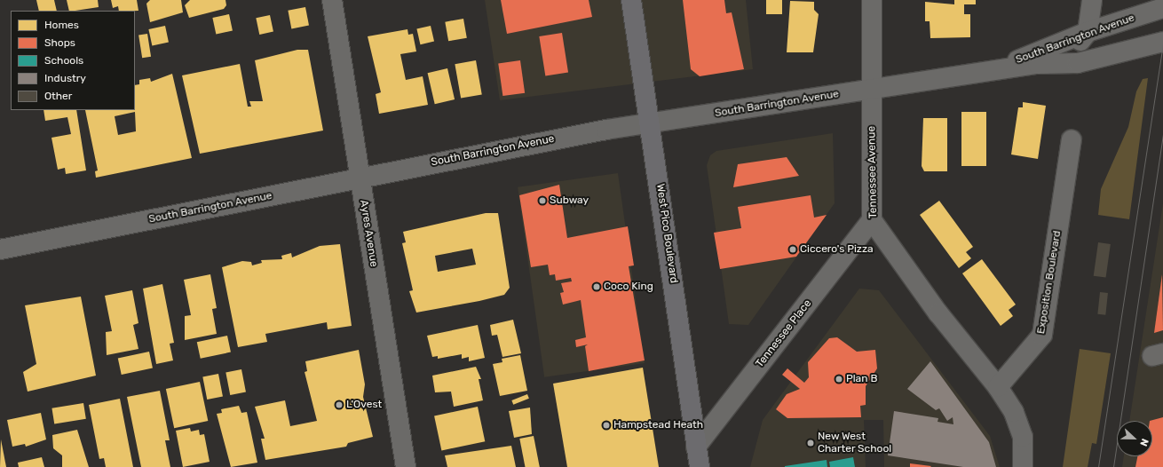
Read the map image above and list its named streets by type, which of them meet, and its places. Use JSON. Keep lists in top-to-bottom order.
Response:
{
  "streets": {
    "main road": ["West Pico Boulevard"],
    "street": [
      "South Barrington Avenue",
      "Tennessee Avenue",
      "Ayres Avenue",
      "Exposition Boulevard",
      "Tennessee Place"
    ]
  },
  "crossings": [
    ["South Barrington Avenue", "Tennessee Avenue"],
    ["South Barrington Avenue", "Ayres Avenue"],
    ["South Barrington Avenue", "West Pico Boulevard"],
    ["Tennessee Avenue", "Exposition Boulevard"],
    ["Tennessee Avenue", "Tennessee Place"],
    ["West Pico Boulevard", "Tennessee Place"]
  ],
  "places": [
    "Subway",
    "Ciccero's Pizza",
    "Coco King",
    "Plan B",
    "L'Ovest",
    "Hampstead Heath",
    "New West Charter School"
  ],
  "legend": [
    "Homes",
    "Shops",
    "Schools",
    "Industry",
    "Other"
  ],
  "north": "right"
}
